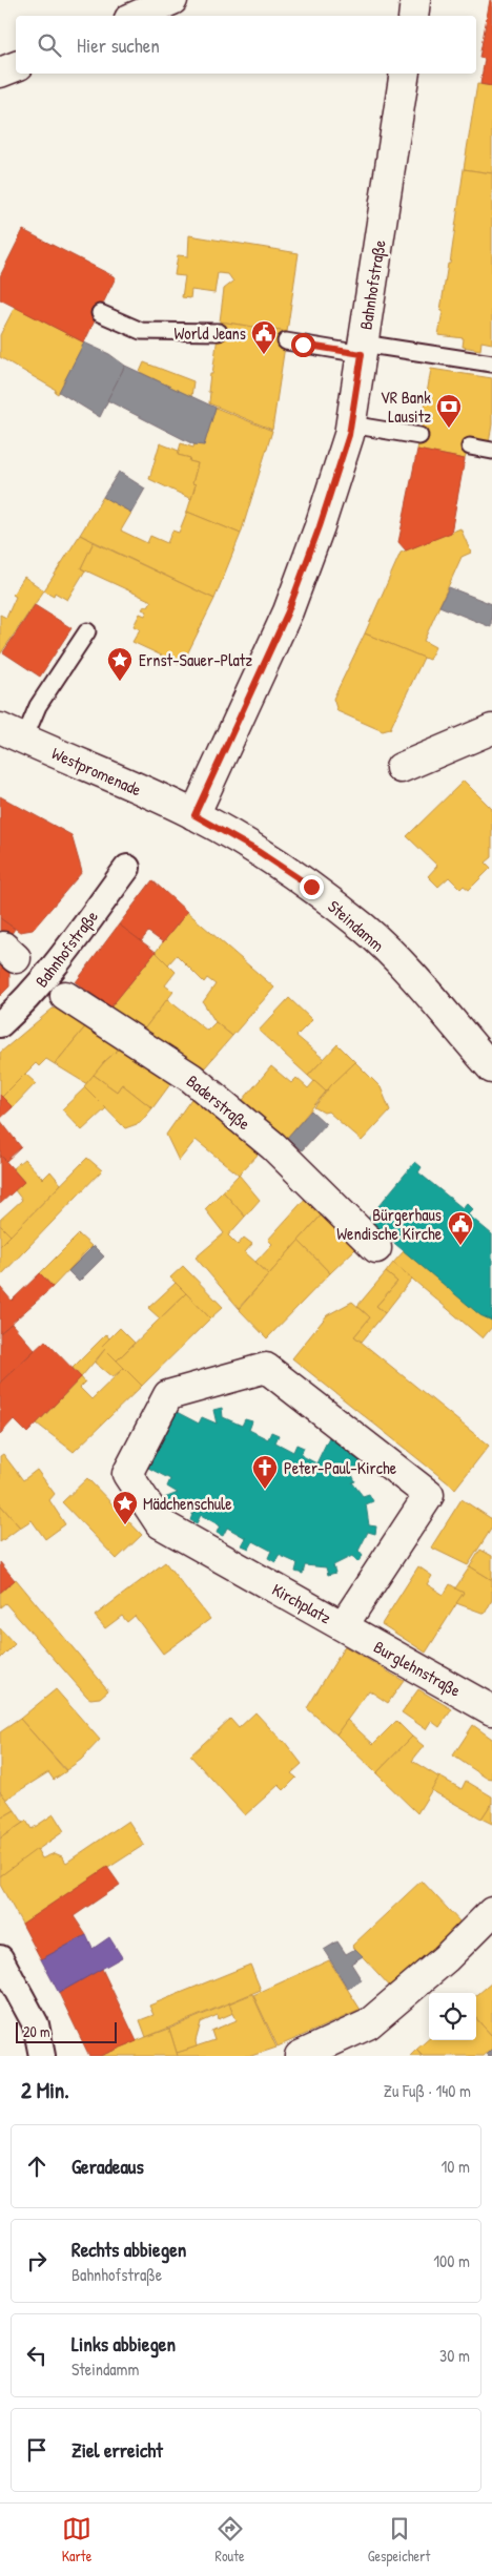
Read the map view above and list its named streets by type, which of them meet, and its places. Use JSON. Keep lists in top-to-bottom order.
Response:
{
  "streets": {
    "street": [
      "Bahnhofstraße",
      "Westpromenade",
      "Steindamm",
      "Baderstraße",
      "Kirchplatz",
      "Burglehnstraße"
    ]
  },
  "crossings": [
    ["Bahnhofstraße", "Westpromenade"],
    ["Bahnhofstraße", "Steindamm"],
    ["Bahnhofstraße", "Baderstraße"],
    ["Westpromenade", "Steindamm"],
    ["Kirchplatz", "Burglehnstraße"]
  ],
  "places": {
    "public building": ["World Jeans", "Bürgerhaus Wendische Kirche"],
    "bank": ["VR Bank Lausitz"],
    "place": ["Ernst-Sauer-Platz", "Mädchenschule"],
    "church": ["Peter-Paul-Kirche"]
  },
  "scale_bar": "20 m",
  "page": {
    "search": "Hier suchen",
    "scale": "20 m",
    "heading": ["2 Min.", "Zu Fuß · 140 m"],
    "list": [
      ["Geradeaus", "10 m"],
      ["Rechts abbiegen", "Bahnhofstraße", "100 m"],
      ["Links abbiegen", "Steindamm", "30 m"],
      "Ziel erreicht"
    ],
    "nav": ["Karte", "Route", "Gespeichert"]
  }
}
